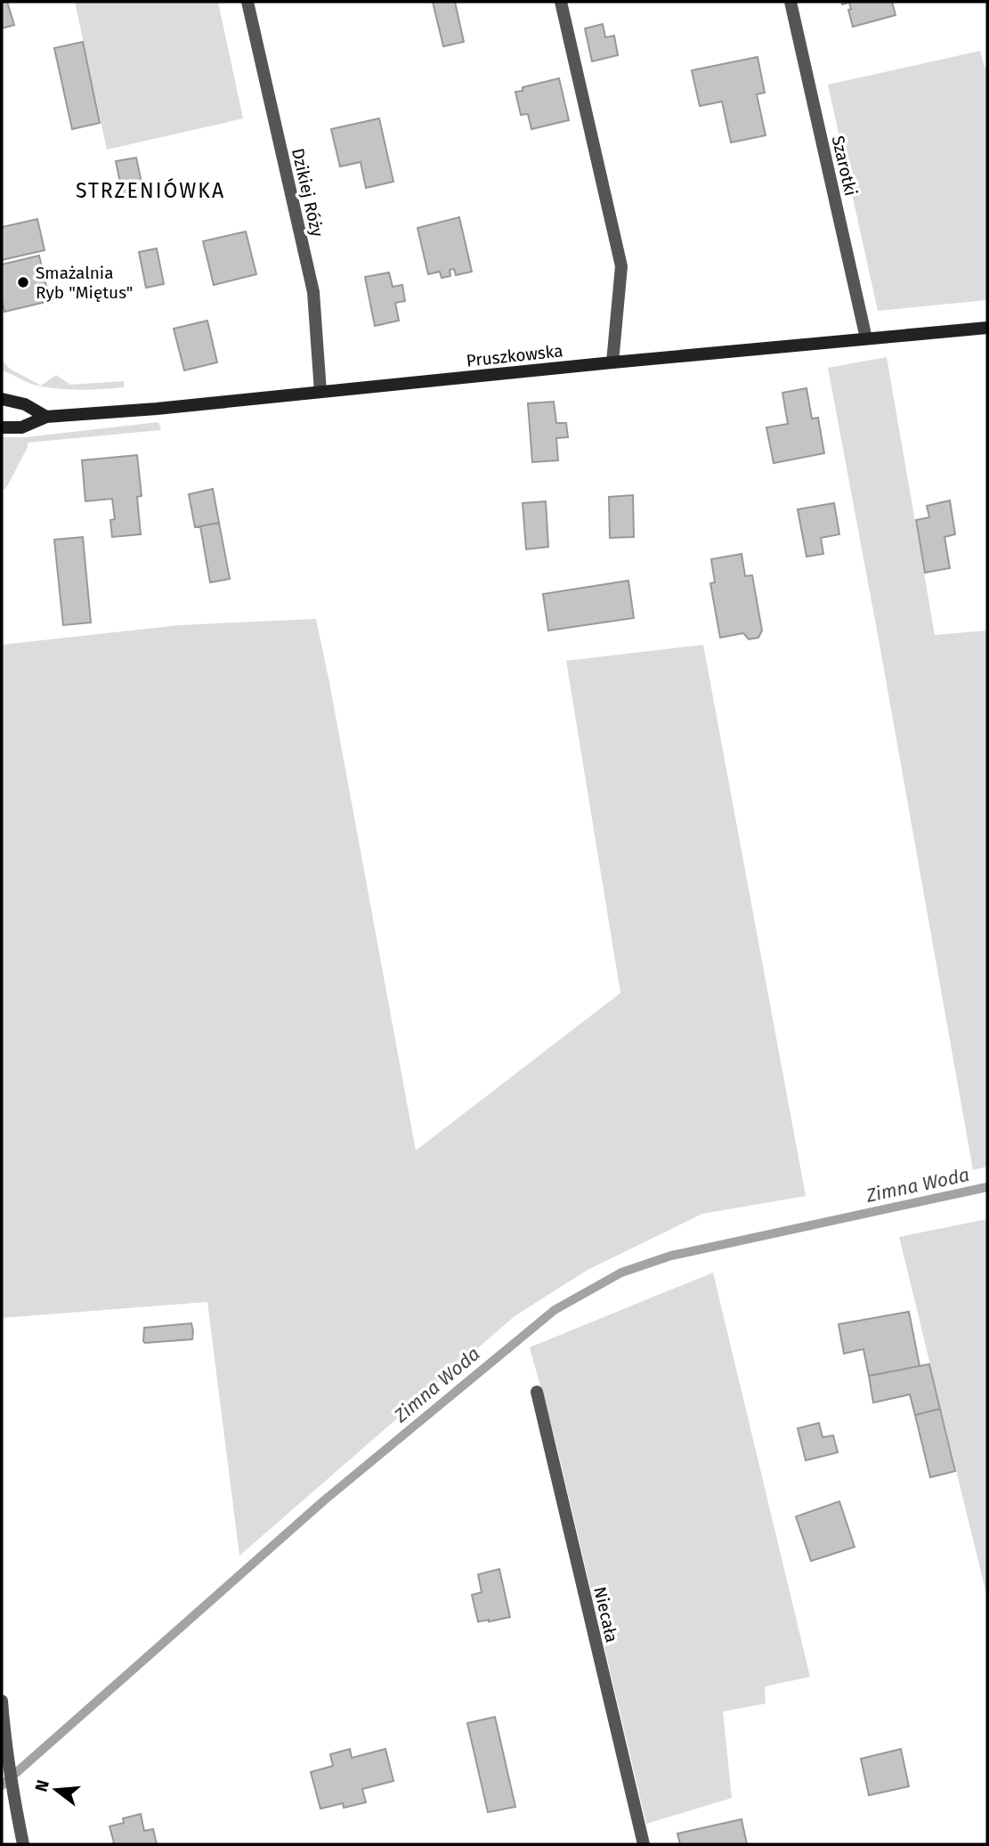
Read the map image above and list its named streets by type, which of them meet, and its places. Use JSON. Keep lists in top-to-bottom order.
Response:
{
  "streets": {
    "street": [
      "Szarotki",
      "Dzikiej Róży",
      "Pruszkowska",
      "Niecała"
    ]
  },
  "crossings": [
    ["Szarotki", "Pruszkowska"],
    ["Dzikiej Róży", "Pruszkowska"]
  ],
  "districts": ["STRZENIÓWKA"],
  "water": ["Zimna Woda"],
  "places": ["Smażalnia Ryb \"Miętus\""],
  "north": "left"
}
